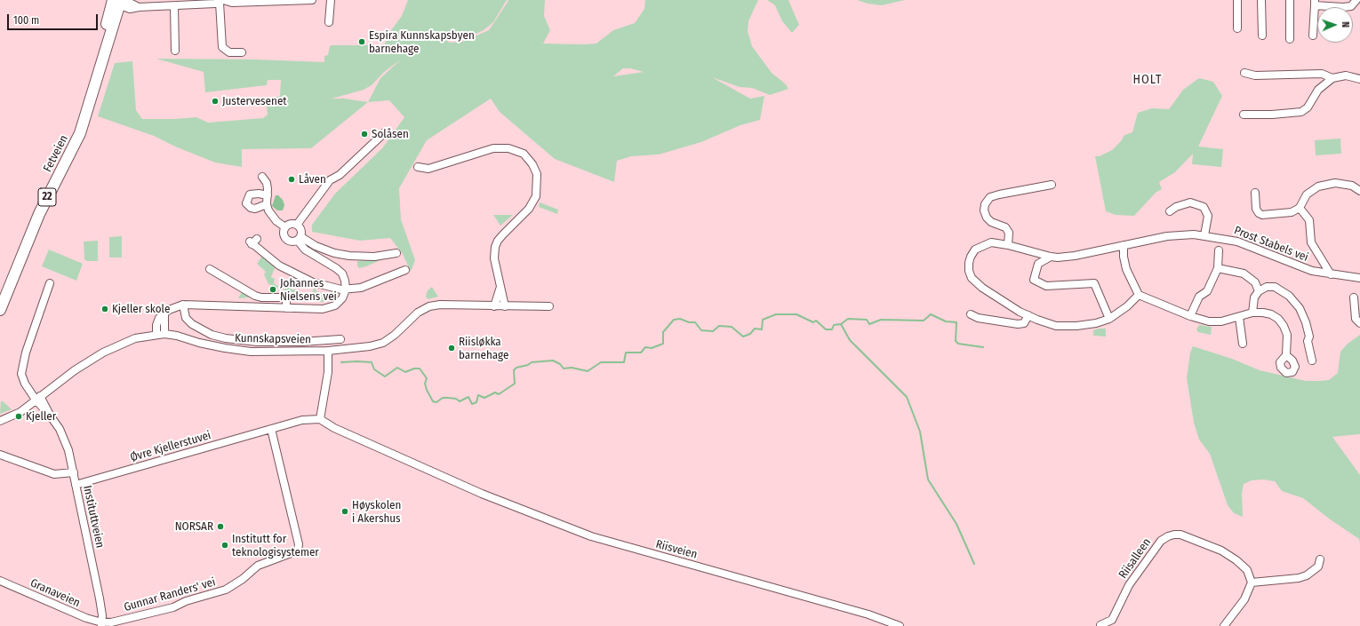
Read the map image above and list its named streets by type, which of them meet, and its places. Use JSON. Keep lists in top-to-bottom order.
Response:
{
  "streets": {
    "highway": ["Fetveien", "22"],
    "street": [
      "Prost Stabels vei",
      "Kunnskapsveien",
      "Øvre Kjellerstuvei",
      "Instituttveien",
      "Riisveien",
      "Riisalleen",
      "Granaveien",
      "Gunnar Randers' vei"
    ]
  },
  "crossings": [
    ["Kunnskapsveien", "Instituttveien"],
    ["Øvre Kjellerstuvei", "Instituttveien"],
    ["Øvre Kjellerstuvei", "Gunnar Randers' vei"],
    ["Instituttveien", "Granaveien"],
    ["Instituttveien", "Gunnar Randers' vei"],
    ["Granaveien", "Gunnar Randers' vei"]
  ],
  "districts": ["HOLT"],
  "places": [
    "Espira Kunnskapsbyen barnehage",
    "Justervesenet",
    "Solåsen",
    "Låven",
    "Johannes Nielsens vei",
    "Kjeller skole",
    "Riisløkka barnehage",
    "Kjeller",
    "Høyskolen i Akershus",
    "NORSAR",
    "Institutt for teknologisystemer"
  ],
  "scale_bar": "100 m",
  "north": "right"
}
